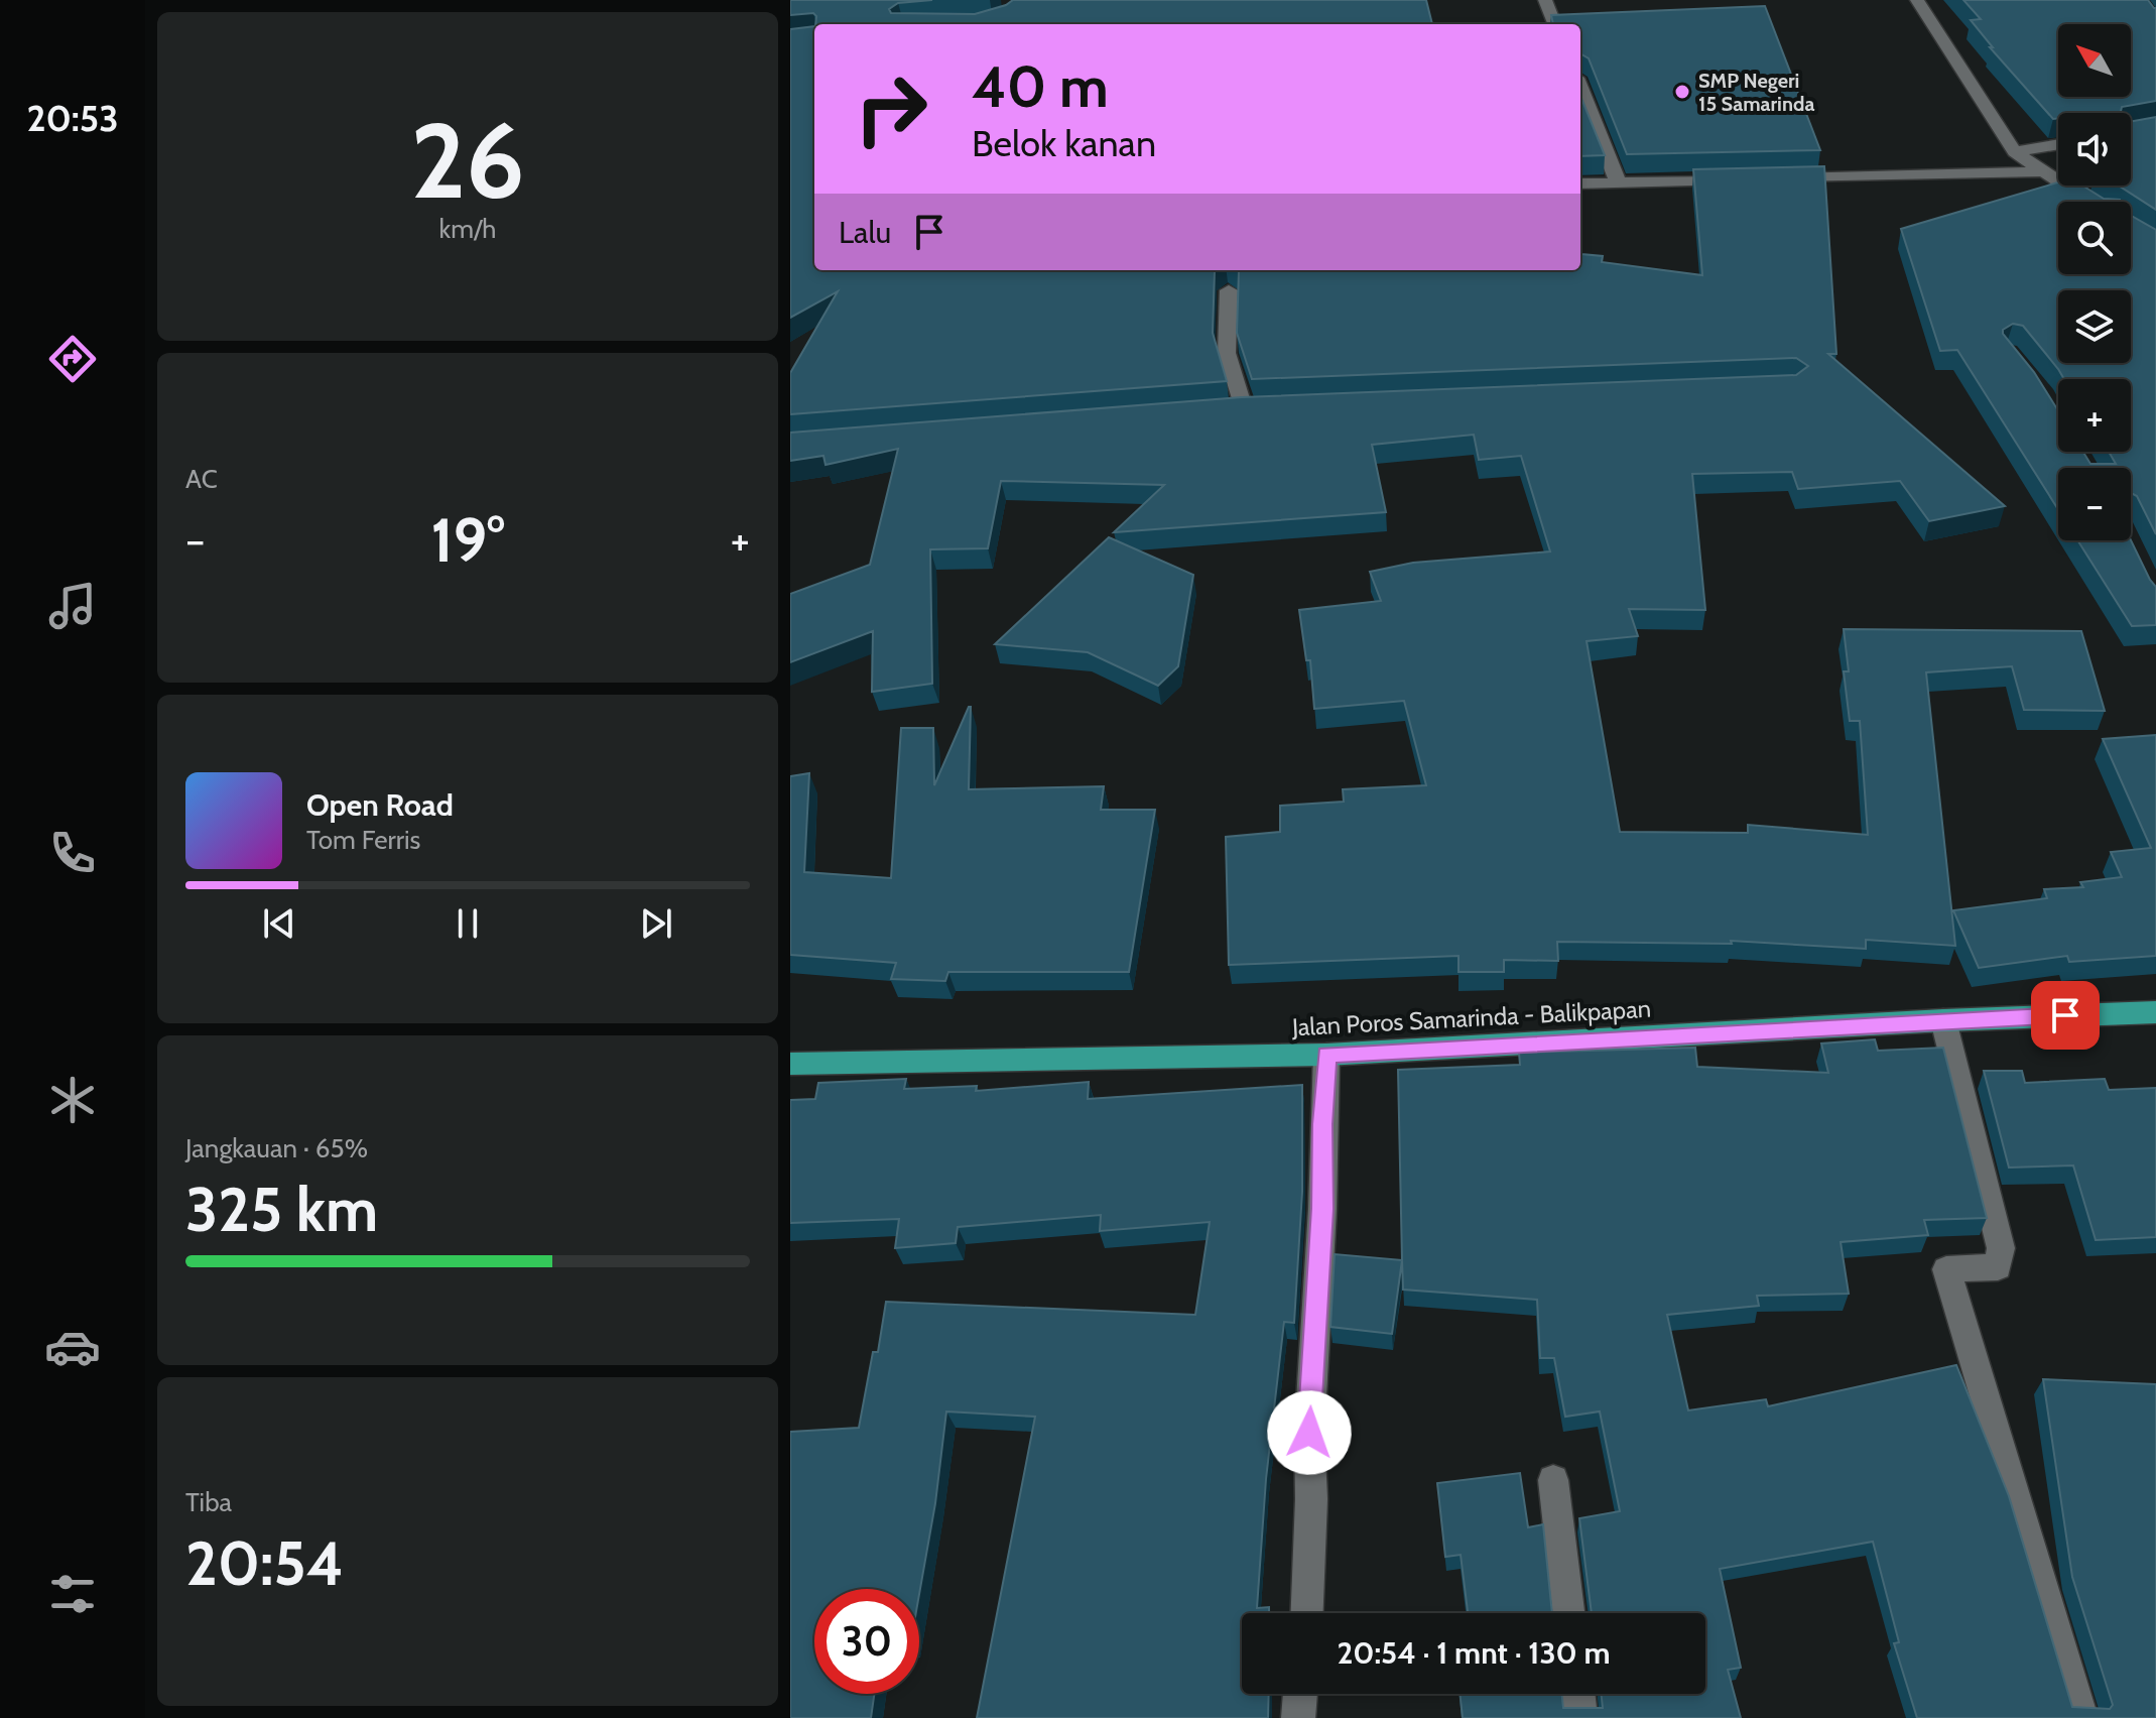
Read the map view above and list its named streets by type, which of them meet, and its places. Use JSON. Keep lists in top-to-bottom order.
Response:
{
  "streets": {
    "highway": ["Jalan Poros Samarinda - Balikpapan"]
  },
  "places": ["SMP Negeri 15 Samarinda"],
  "north": "top left",
  "page": {
    "tabs": "20:53",
    "tile": [
      ["26", "km/h"],
      "AC",
      ["Jangkauan · 65%", "325 km"],
      ["Tiba", "20:54"]
    ],
    "map_buttons": ["+", "−"],
    "turn": ["40 m", "Belok kanan"],
    "then": "Lalu",
    "heat": ["−", "19°", "+"],
    "song": ["Open Road", "Tom Ferris"],
    "limit": "30",
    "trip": "20:54 · 1 mnt · 130 m"
  }
}
